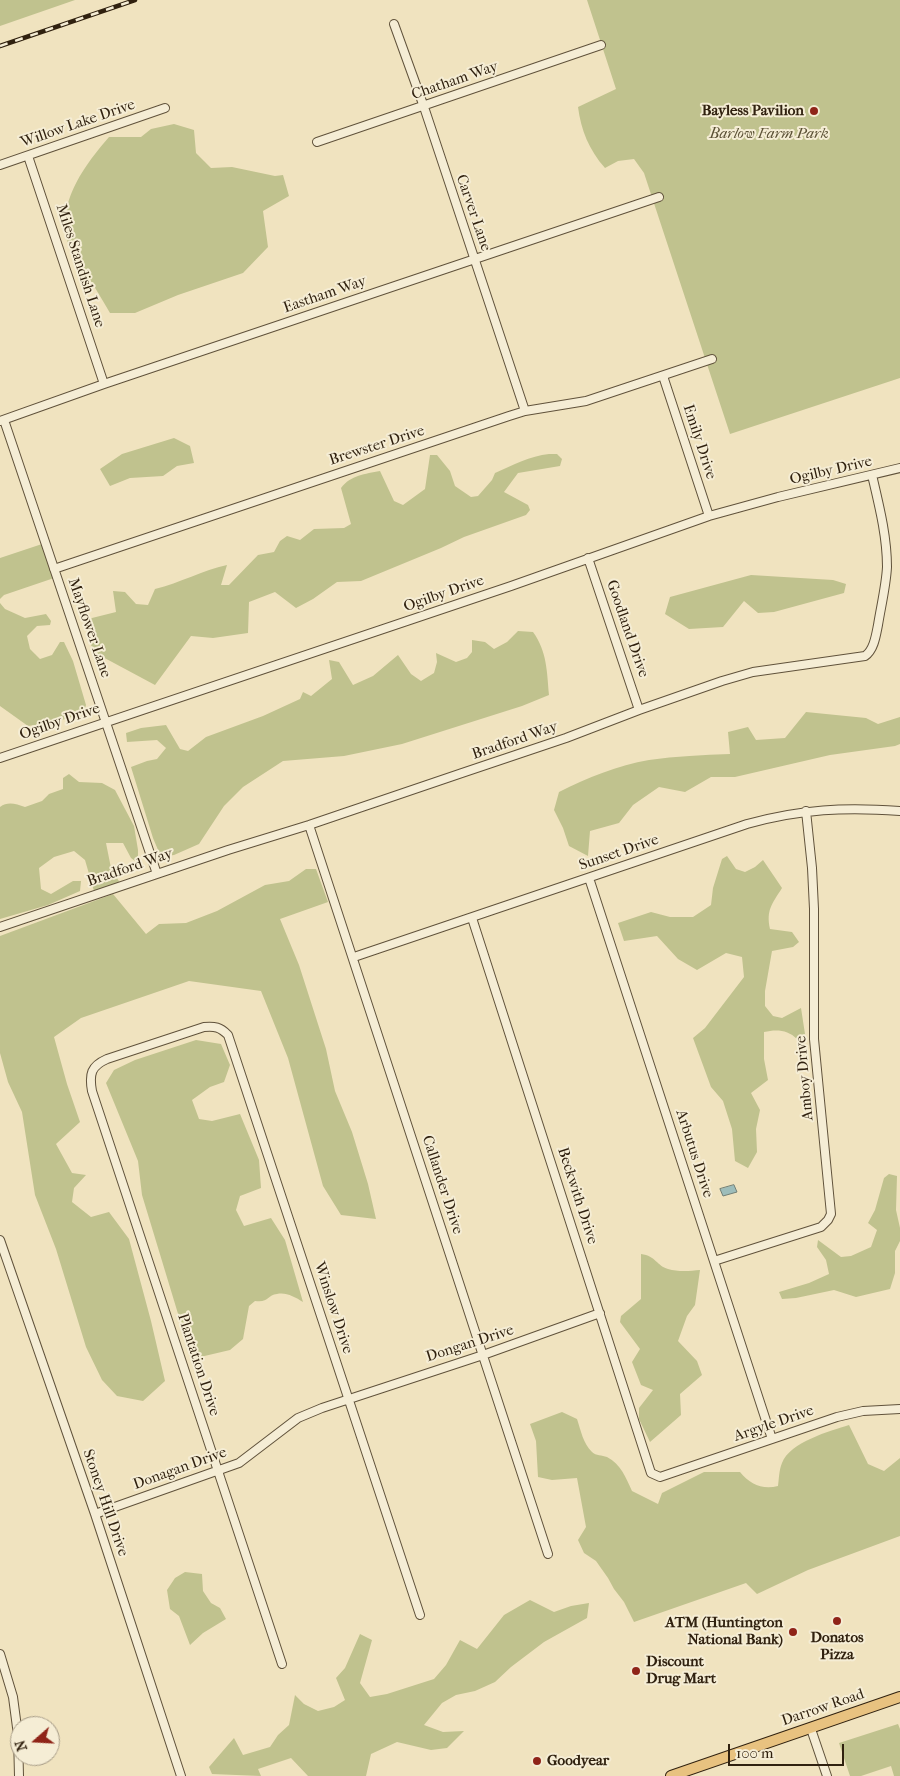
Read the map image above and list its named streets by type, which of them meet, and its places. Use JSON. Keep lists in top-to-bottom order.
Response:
{
  "streets": {
    "main road": ["Darrow Road"],
    "street": [
      "Chatham Way",
      "Willow Lake Drive",
      "Carver Lane",
      "Miles Standish Lane",
      "Eastham Way",
      "Emily Drive",
      "Brewster Drive",
      "Ogilby Drive",
      "Mayflower Lane",
      "Goodland Drive",
      "Bradford Way",
      "Sunset Drive",
      "Amboy Drive",
      "Arbutus Drive",
      "Callander Drive",
      "Beckwith Drive",
      "Winslow Drive",
      "Dongan Drive",
      "Plantation Drive",
      "Argyle Drive",
      "Donagan Drive",
      "Stoney Hill Drive"
    ]
  },
  "crossings": [
    ["Chatham Way", "Carver Lane"],
    ["Willow Lake Drive", "Miles Standish Lane"],
    ["Carver Lane", "Eastham Way"],
    ["Carver Lane", "Brewster Drive"],
    ["Miles Standish Lane", "Eastham Way"],
    ["Eastham Way", "Mayflower Lane"],
    ["Emily Drive", "Brewster Drive"],
    ["Emily Drive", "Ogilby Drive"],
    ["Brewster Drive", "Mayflower Lane"],
    ["Ogilby Drive", "Mayflower Lane"],
    ["Ogilby Drive", "Goodland Drive"],
    ["Ogilby Drive", "Bradford Way"],
    ["Mayflower Lane", "Bradford Way"],
    ["Goodland Drive", "Bradford Way"],
    ["Bradford Way", "Callander Drive"],
    ["Sunset Drive", "Amboy Drive"],
    ["Sunset Drive", "Arbutus Drive"],
    ["Sunset Drive", "Callander Drive"],
    ["Sunset Drive", "Beckwith Drive"],
    ["Amboy Drive", "Arbutus Drive"],
    ["Arbutus Drive", "Argyle Drive"],
    ["Callander Drive", "Dongan Drive"],
    ["Beckwith Drive", "Dongan Drive"],
    ["Beckwith Drive", "Argyle Drive"],
    ["Winslow Drive", "Dongan Drive"],
    ["Winslow Drive", "Plantation Drive"],
    ["Winslow Drive", "Donagan Drive"],
    ["Dongan Drive", "Donagan Drive"],
    ["Plantation Drive", "Donagan Drive"],
    ["Donagan Drive", "Stoney Hill Drive"]
  ],
  "parks": ["Barlow Farm Park"],
  "places": [
    "Bayless Pavilion",
    "Donatos Pizza",
    "ATM (Huntington National Bank)",
    "Discount Drug Mart",
    "Goodyear"
  ],
  "scale_bar": "100 m",
  "north": "left"
}
